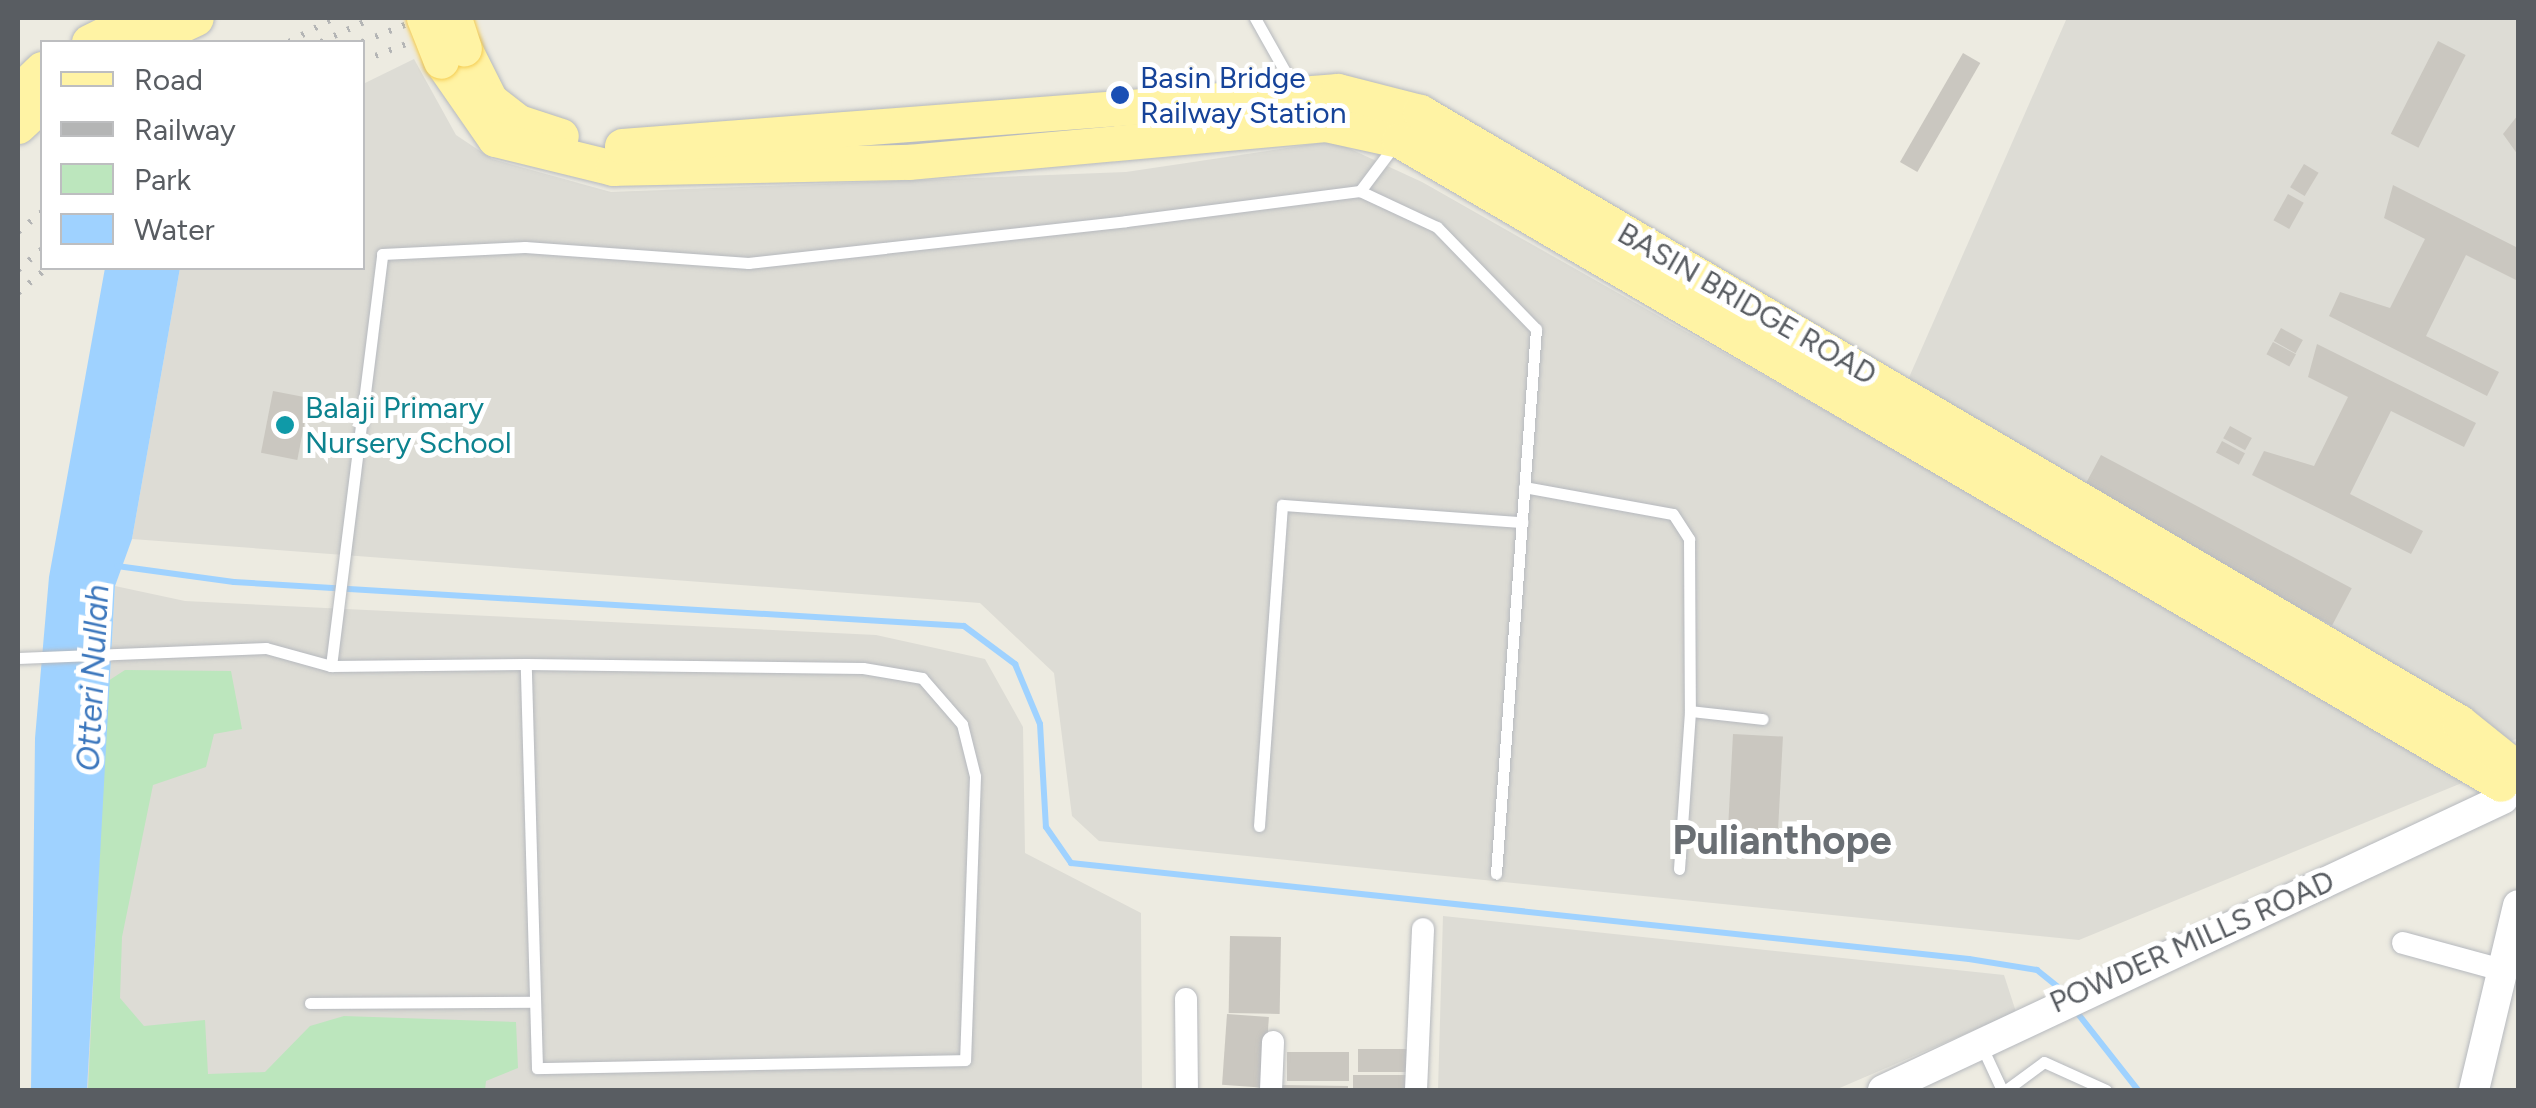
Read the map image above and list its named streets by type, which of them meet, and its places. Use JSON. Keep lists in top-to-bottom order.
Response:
{
  "streets": {
    "main road": ["BASIN BRIDGE ROAD"],
    "street": ["POWDER MILLS ROAD"]
  },
  "crossings": [
    ["BASIN BRIDGE ROAD", "POWDER MILLS ROAD"]
  ],
  "districts": ["Pulianthope"],
  "water": ["Otteri Nullah"],
  "places": ["Basin Bridge Railway Station", "Balaji Primary Nursery School"],
  "legend": [
    "Road",
    "Railway",
    "Park",
    "Water"
  ]
}
